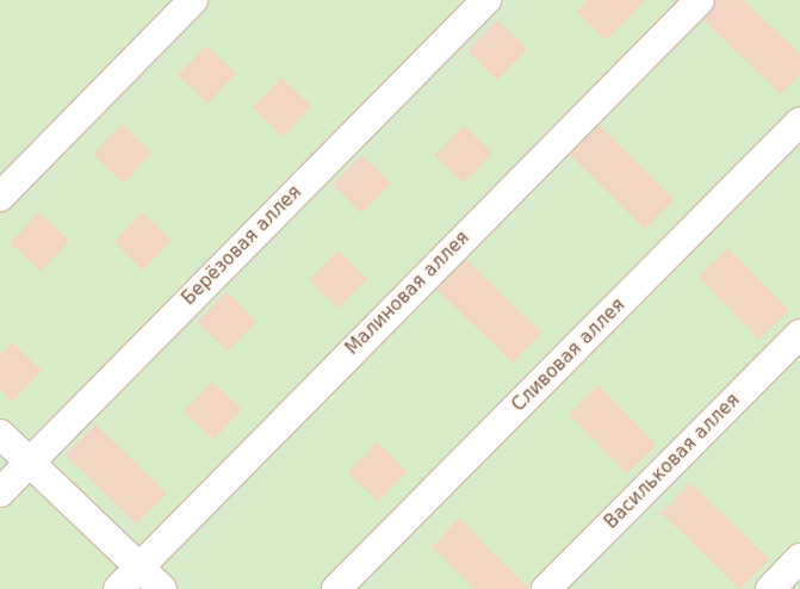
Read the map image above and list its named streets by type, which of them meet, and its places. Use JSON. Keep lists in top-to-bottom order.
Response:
{
  "streets": {
    "street": [
      "Берёзовая аллея",
      "Малиновая аллея",
      "Сливовая аллея",
      "Васильковая аллея"
    ]
  }
}
